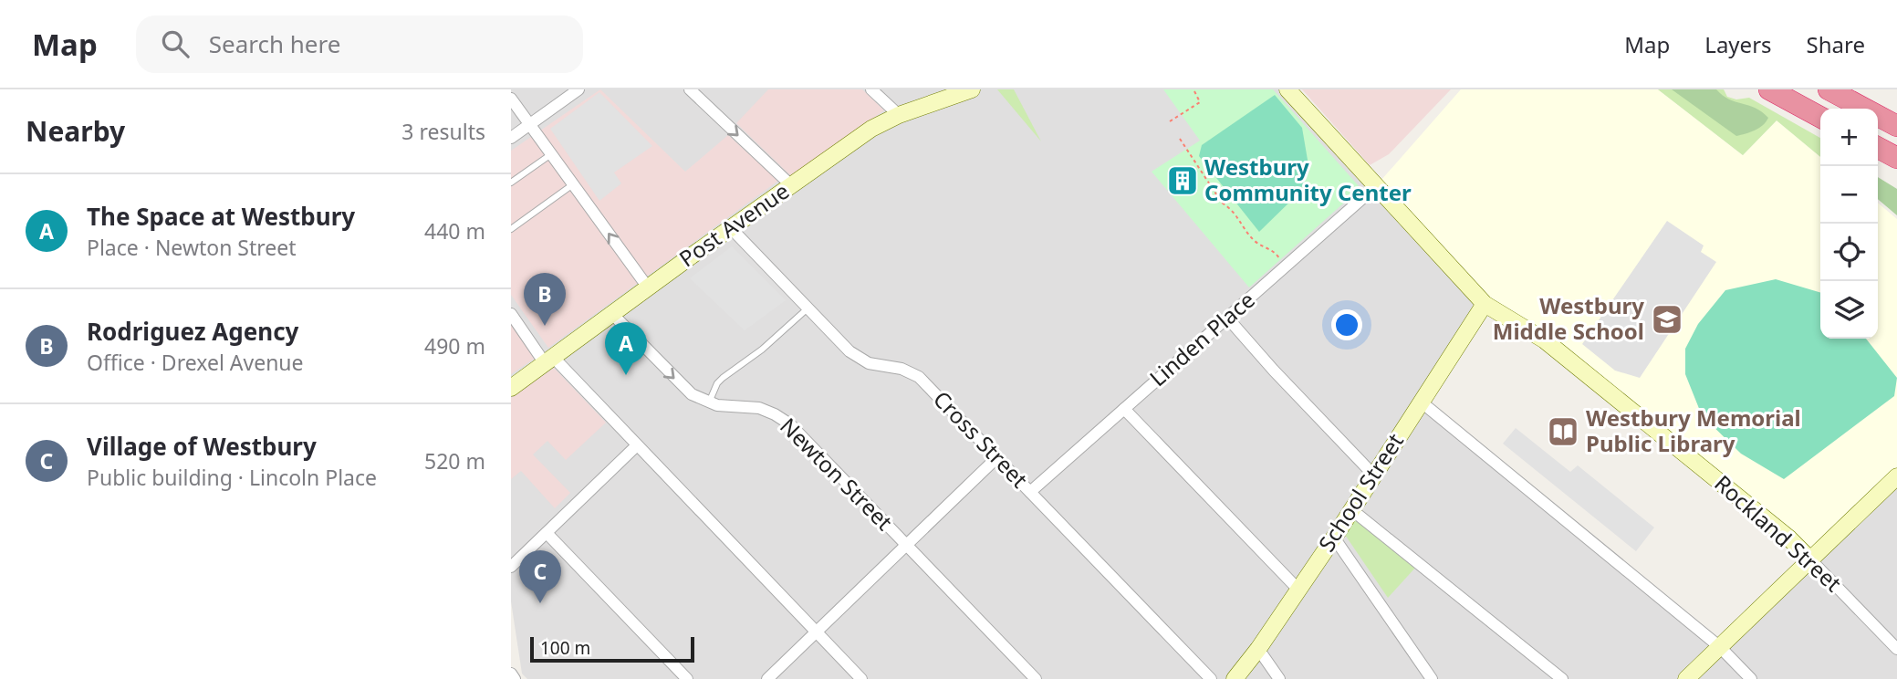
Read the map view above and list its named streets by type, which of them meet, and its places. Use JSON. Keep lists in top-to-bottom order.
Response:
{
  "streets": {
    "street": [
      "Post Avenue",
      "Linden Place",
      "Cross Street",
      "Newton Street",
      "School Street",
      "Rockland Street"
    ]
  },
  "crossings": [
    ["Post Avenue", "Cross Street"],
    ["Post Avenue", "Newton Street"],
    ["Linden Place", "Cross Street"],
    ["Linden Place", "Rockland Street"],
    ["School Street", "Rockland Street"]
  ],
  "places": {
    "building": ["Westbury Community Center"],
    "school or university": ["Westbury Middle School"],
    "library": ["Westbury Memorial Public Library"]
  },
  "scale_bar": "100 m",
  "page": {
    "header": "Map",
    "search": "Search here",
    "nav": ["Map", "Layers", "Share"],
    "heading": ["Nearby", "3 results"],
    "map_buttons": ["+", "−"],
    "list": [
      {
        "mark": "A",
        "name": "The Space at Westbury",
        "note": "Place · Newton Street",
        "value": "440 m"
      },
      {
        "mark": "B",
        "name": "Rodriguez Agency",
        "note": "Office · Drexel Avenue",
        "value": "490 m"
      },
      {
        "mark": "C",
        "name": "Village of Westbury",
        "note": "Public building · Lincoln Place",
        "value": "520 m"
      }
    ],
    "pins": ["B", "A", "C"],
    "scale": "100 m"
  }
}
